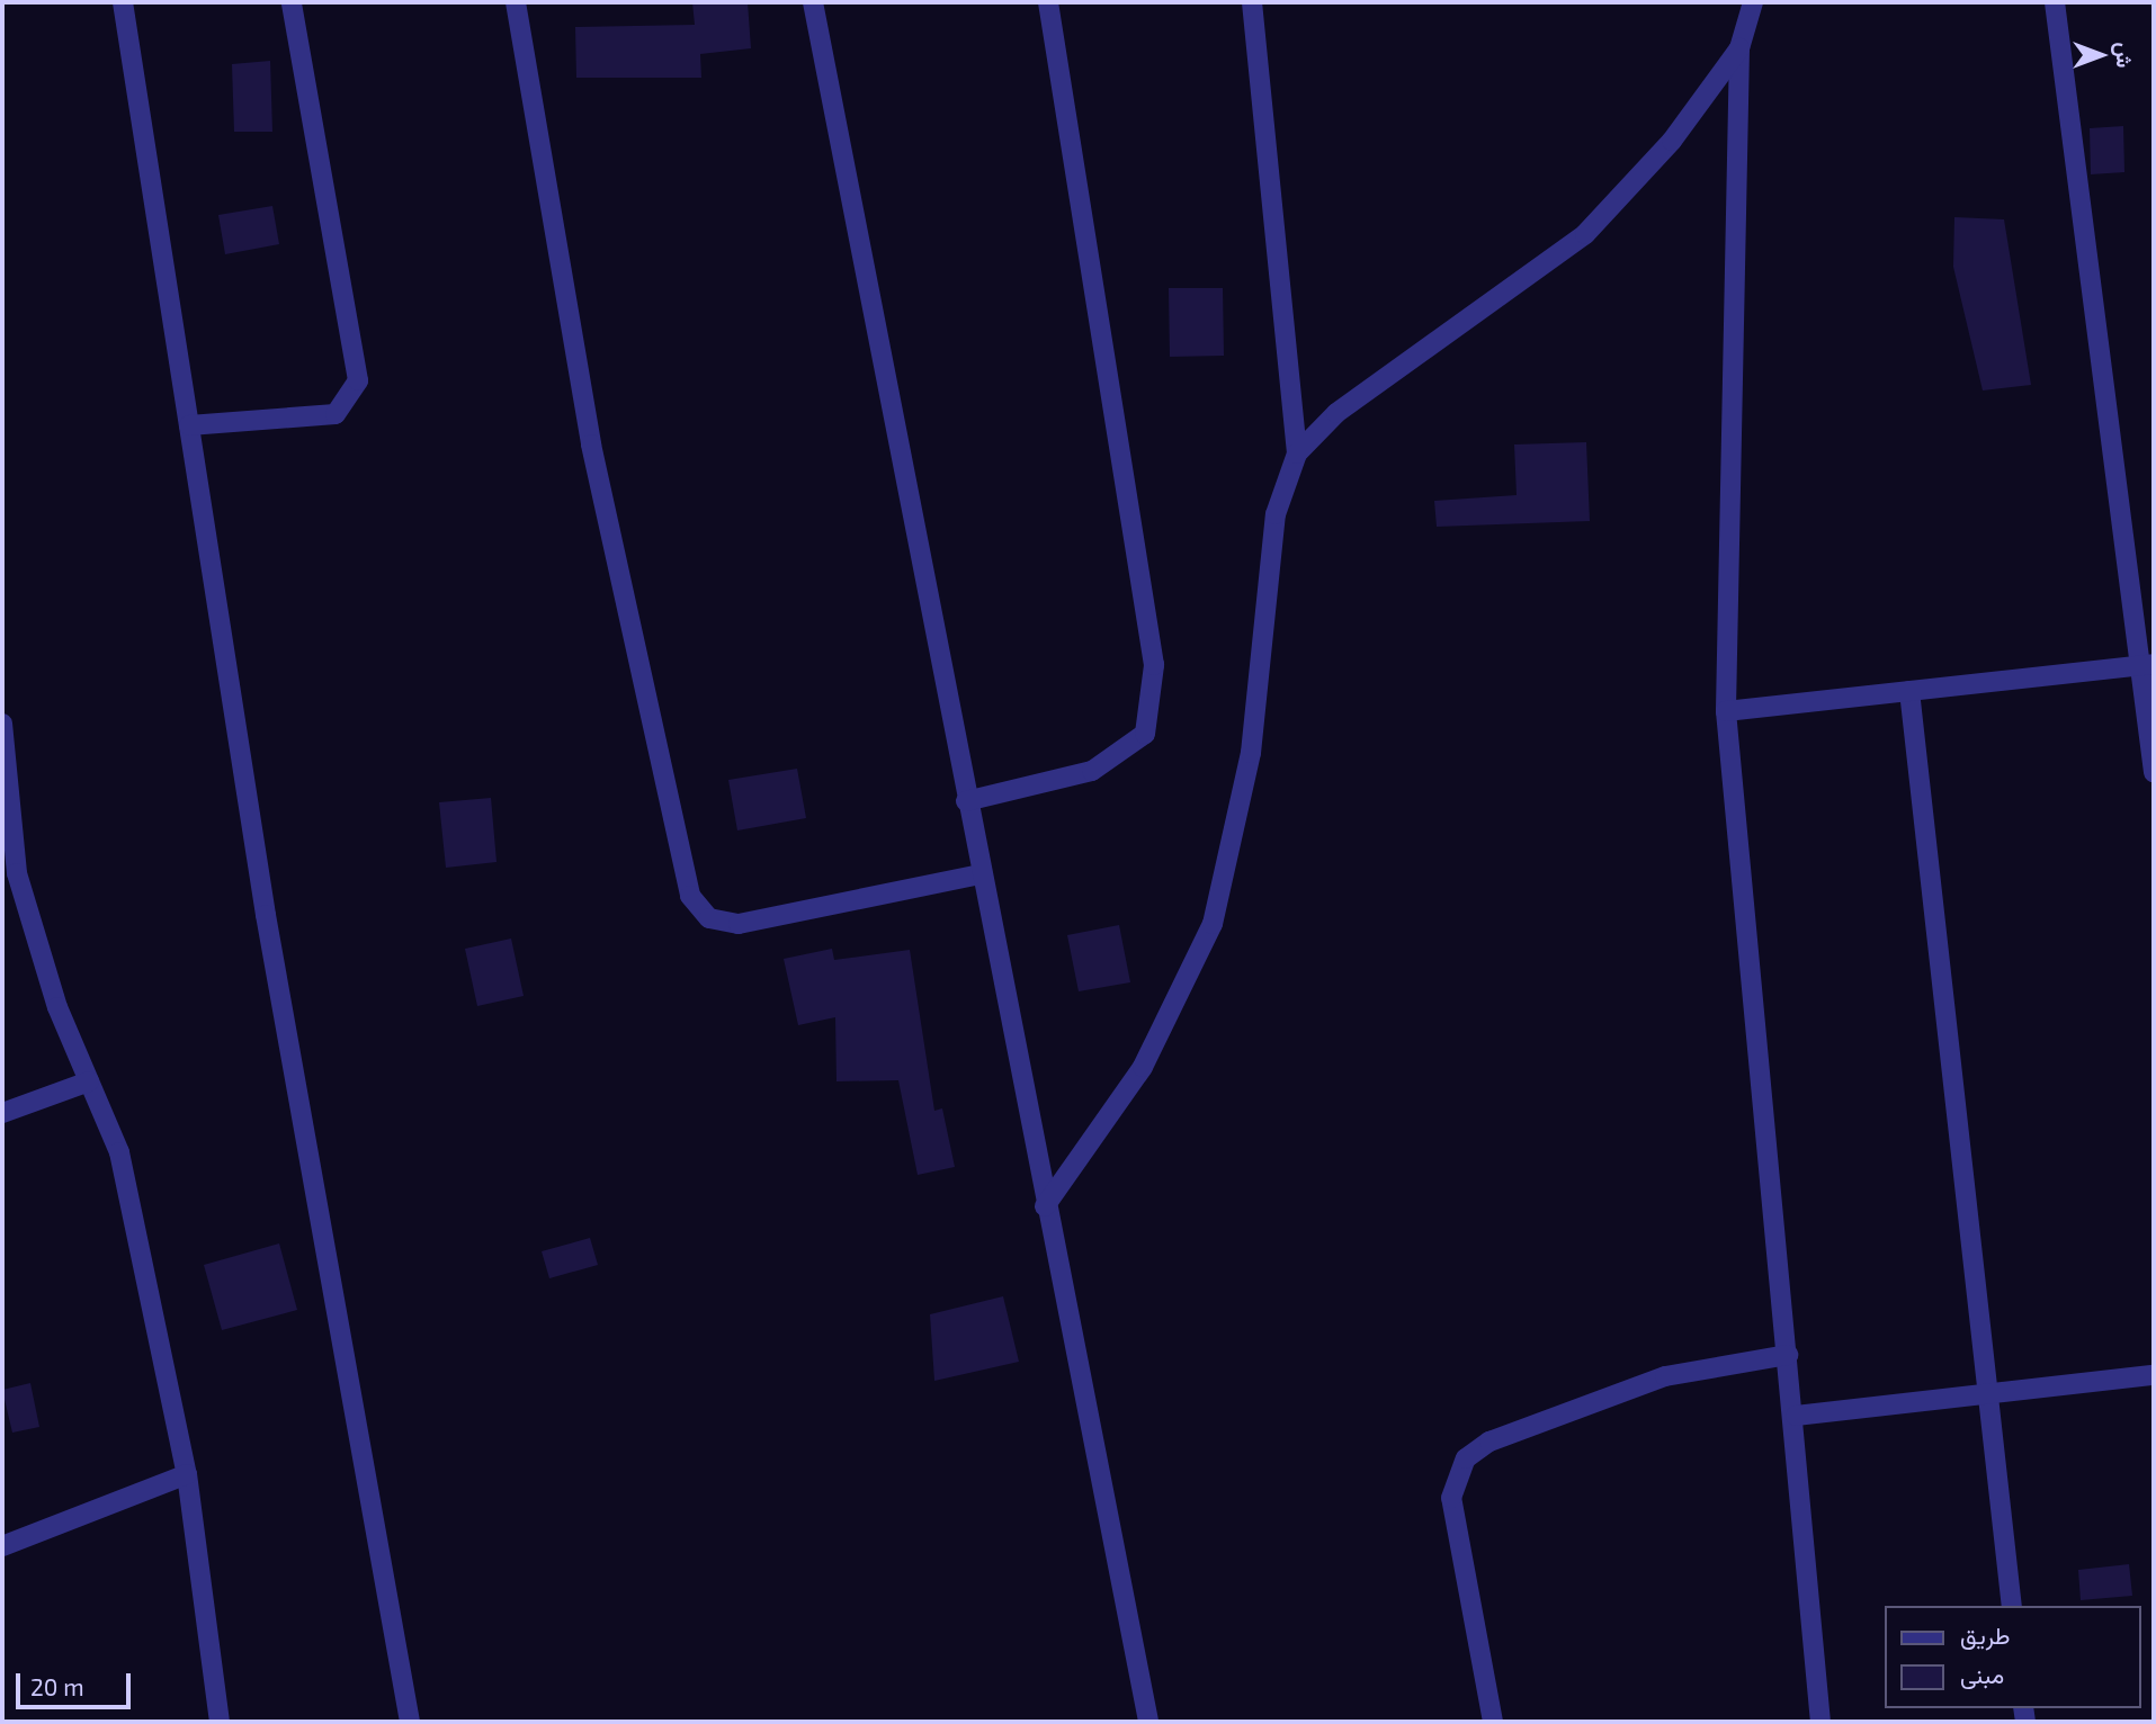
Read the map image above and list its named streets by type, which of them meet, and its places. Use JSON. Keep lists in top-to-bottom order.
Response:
{
  "legend": ["طريق", "مبنى"],
  "scale_bar": "20 m",
  "north": "right"
}
